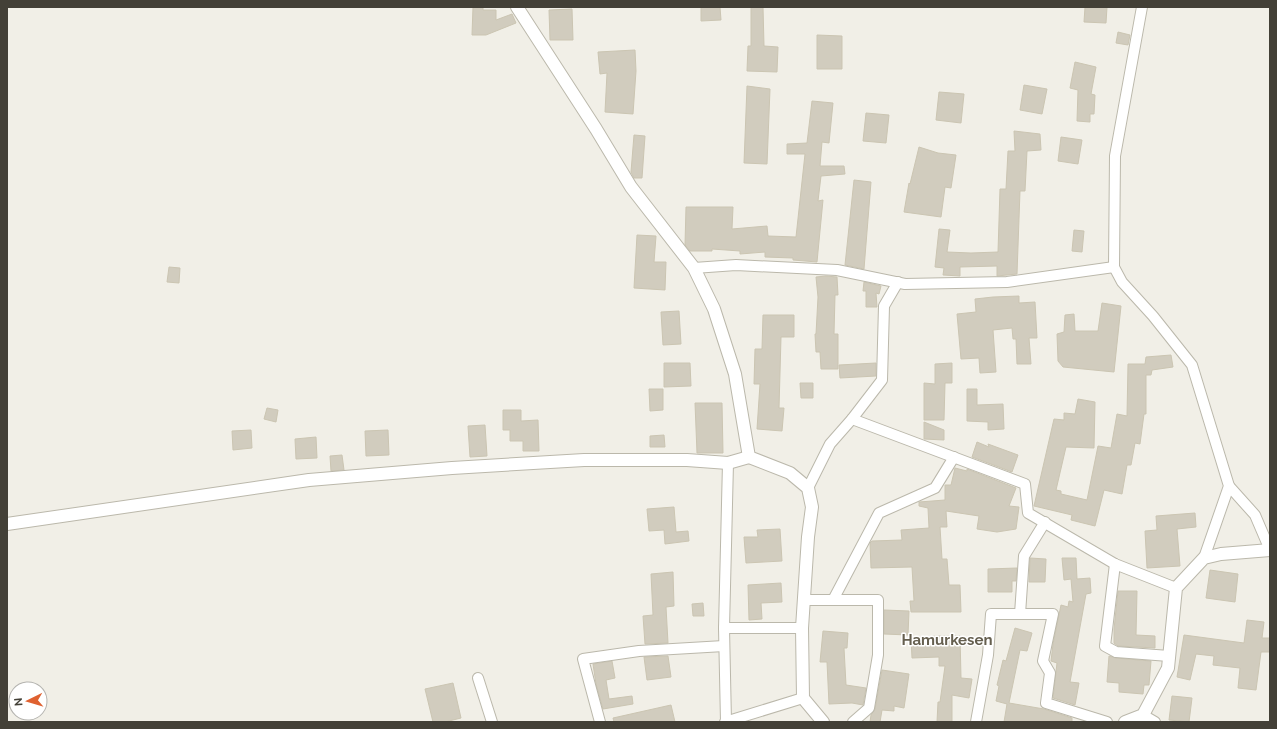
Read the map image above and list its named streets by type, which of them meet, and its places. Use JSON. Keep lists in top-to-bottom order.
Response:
{
  "districts": ["Hamurkesen"],
  "north": "left"
}
